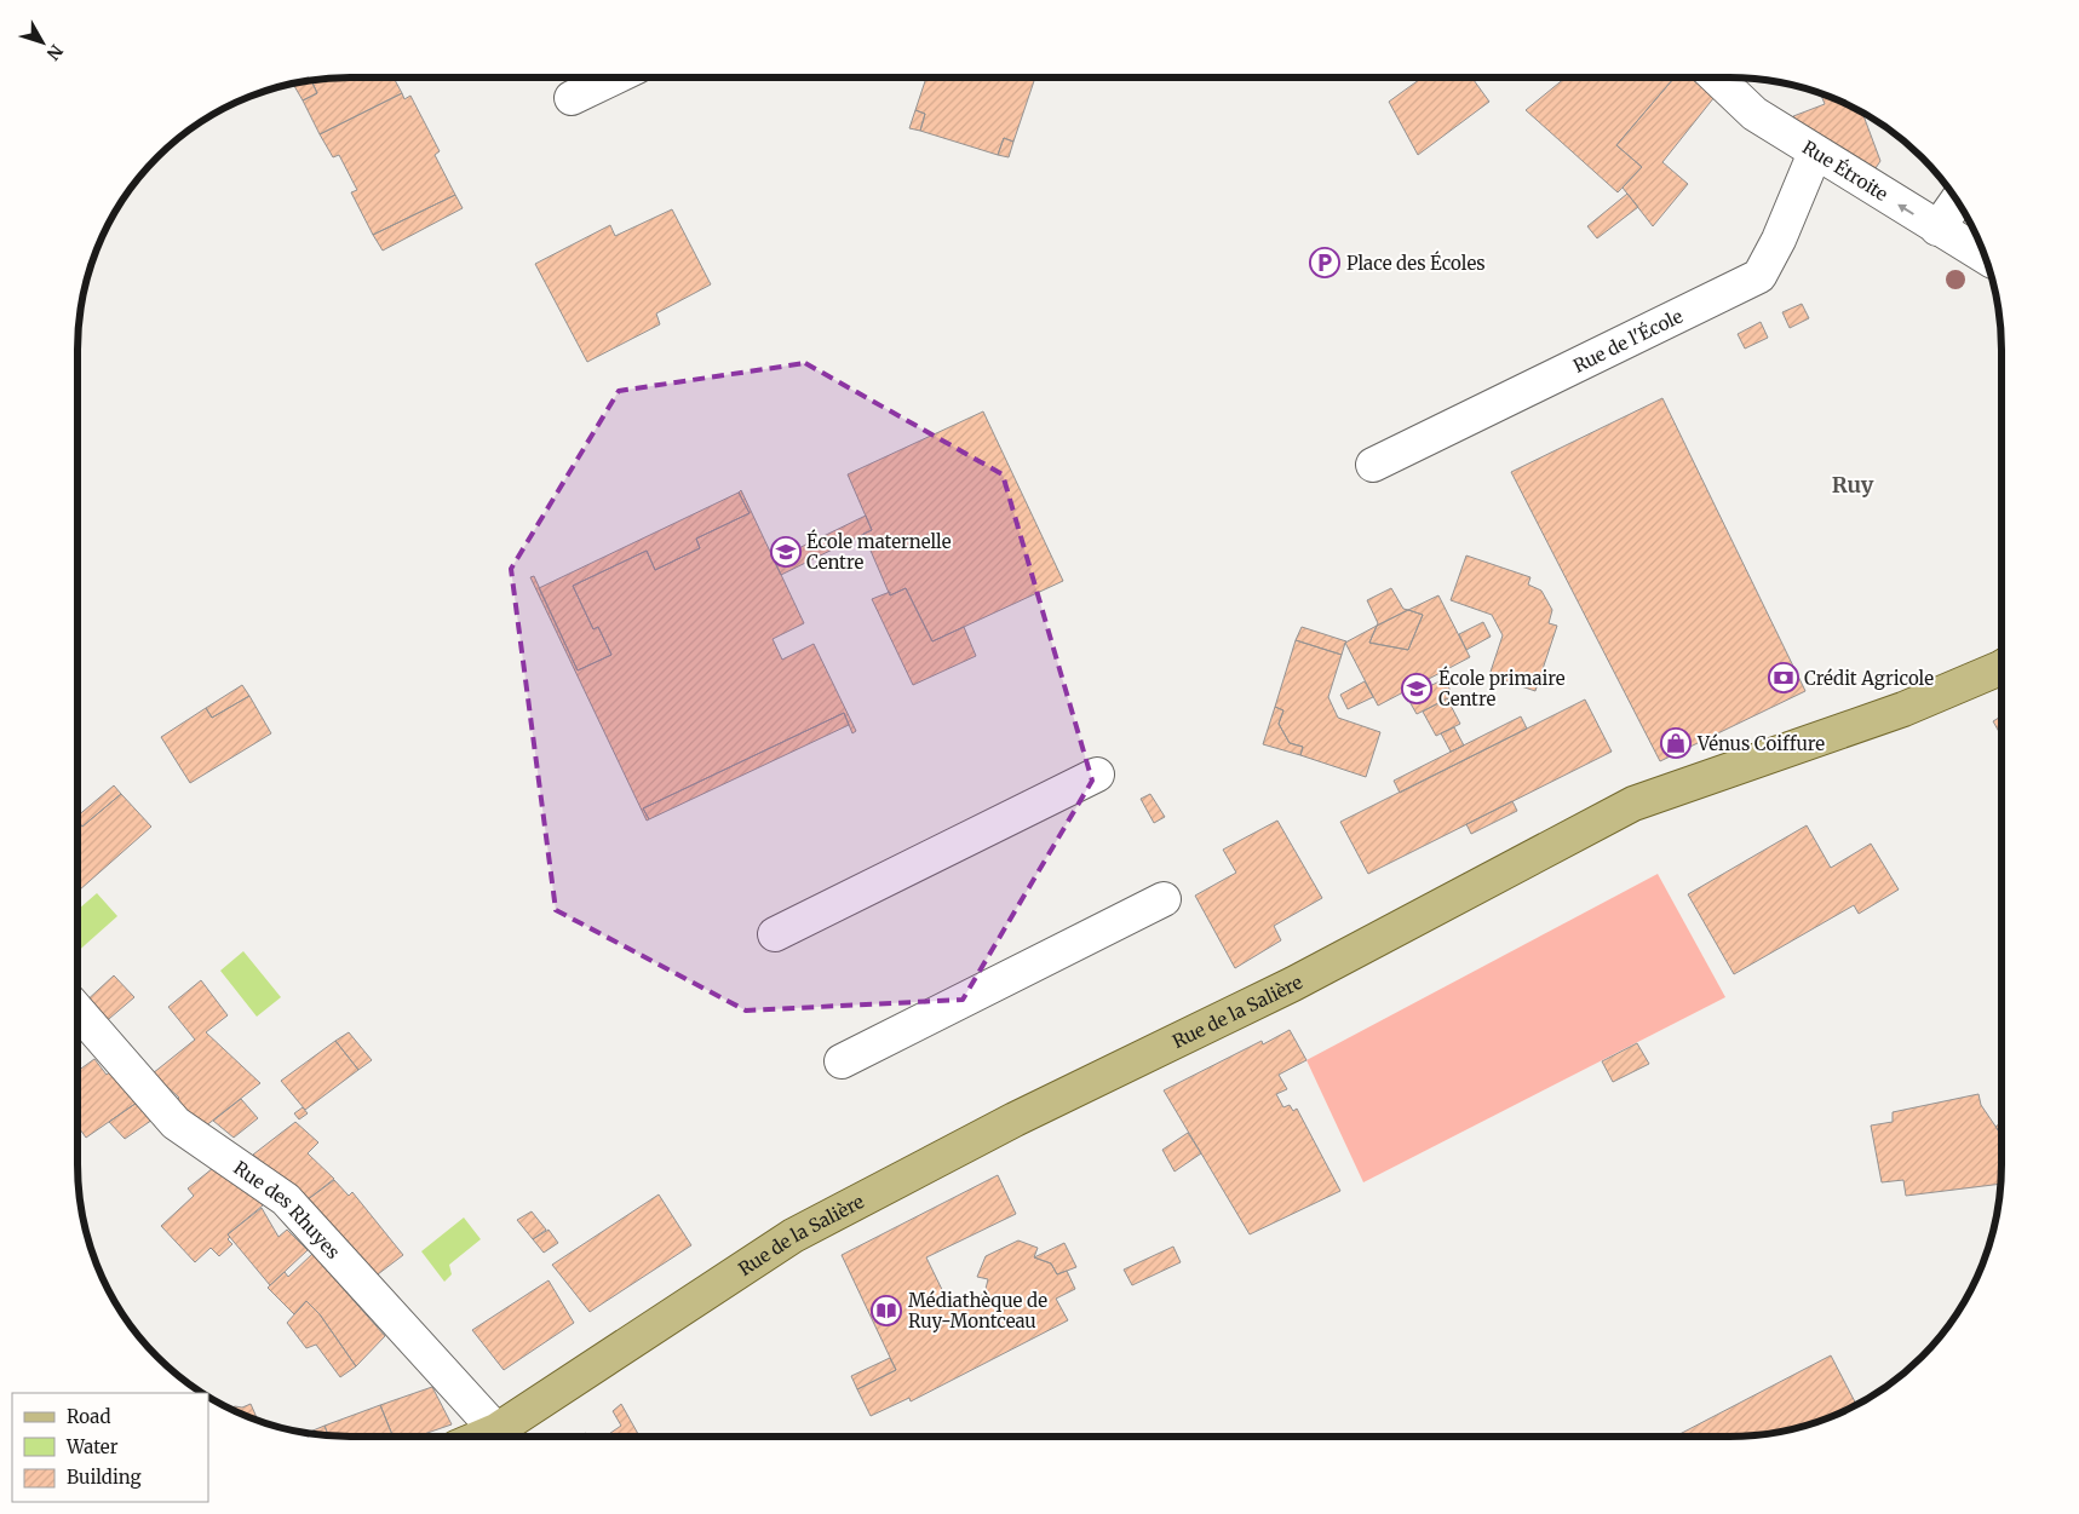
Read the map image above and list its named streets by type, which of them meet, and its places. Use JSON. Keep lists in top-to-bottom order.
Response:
{
  "streets": {
    "main road": ["Rue de la Salière"],
    "street": ["Rue Étroite", "Rue de l'École", "Rue des Rhuyes"]
  },
  "crossings": [
    ["Rue Étroite", "Rue de l'École"],
    ["Rue de la Salière", "Rue des Rhuyes"]
  ],
  "one_way": ["Rue Étroite"],
  "districts": ["Ruy"],
  "places": {
    "parking": ["Place des Écoles"],
    "school or university": ["École maternelle Centre", "École primaire Centre"],
    "bank": ["Crédit Agricole"],
    "shop": ["Vénus Coiffure"],
    "library": ["Médiathèque de Ruy-Montceau"]
  },
  "legend": ["Road", "Water", "Building"],
  "north": "bottom right"
}
